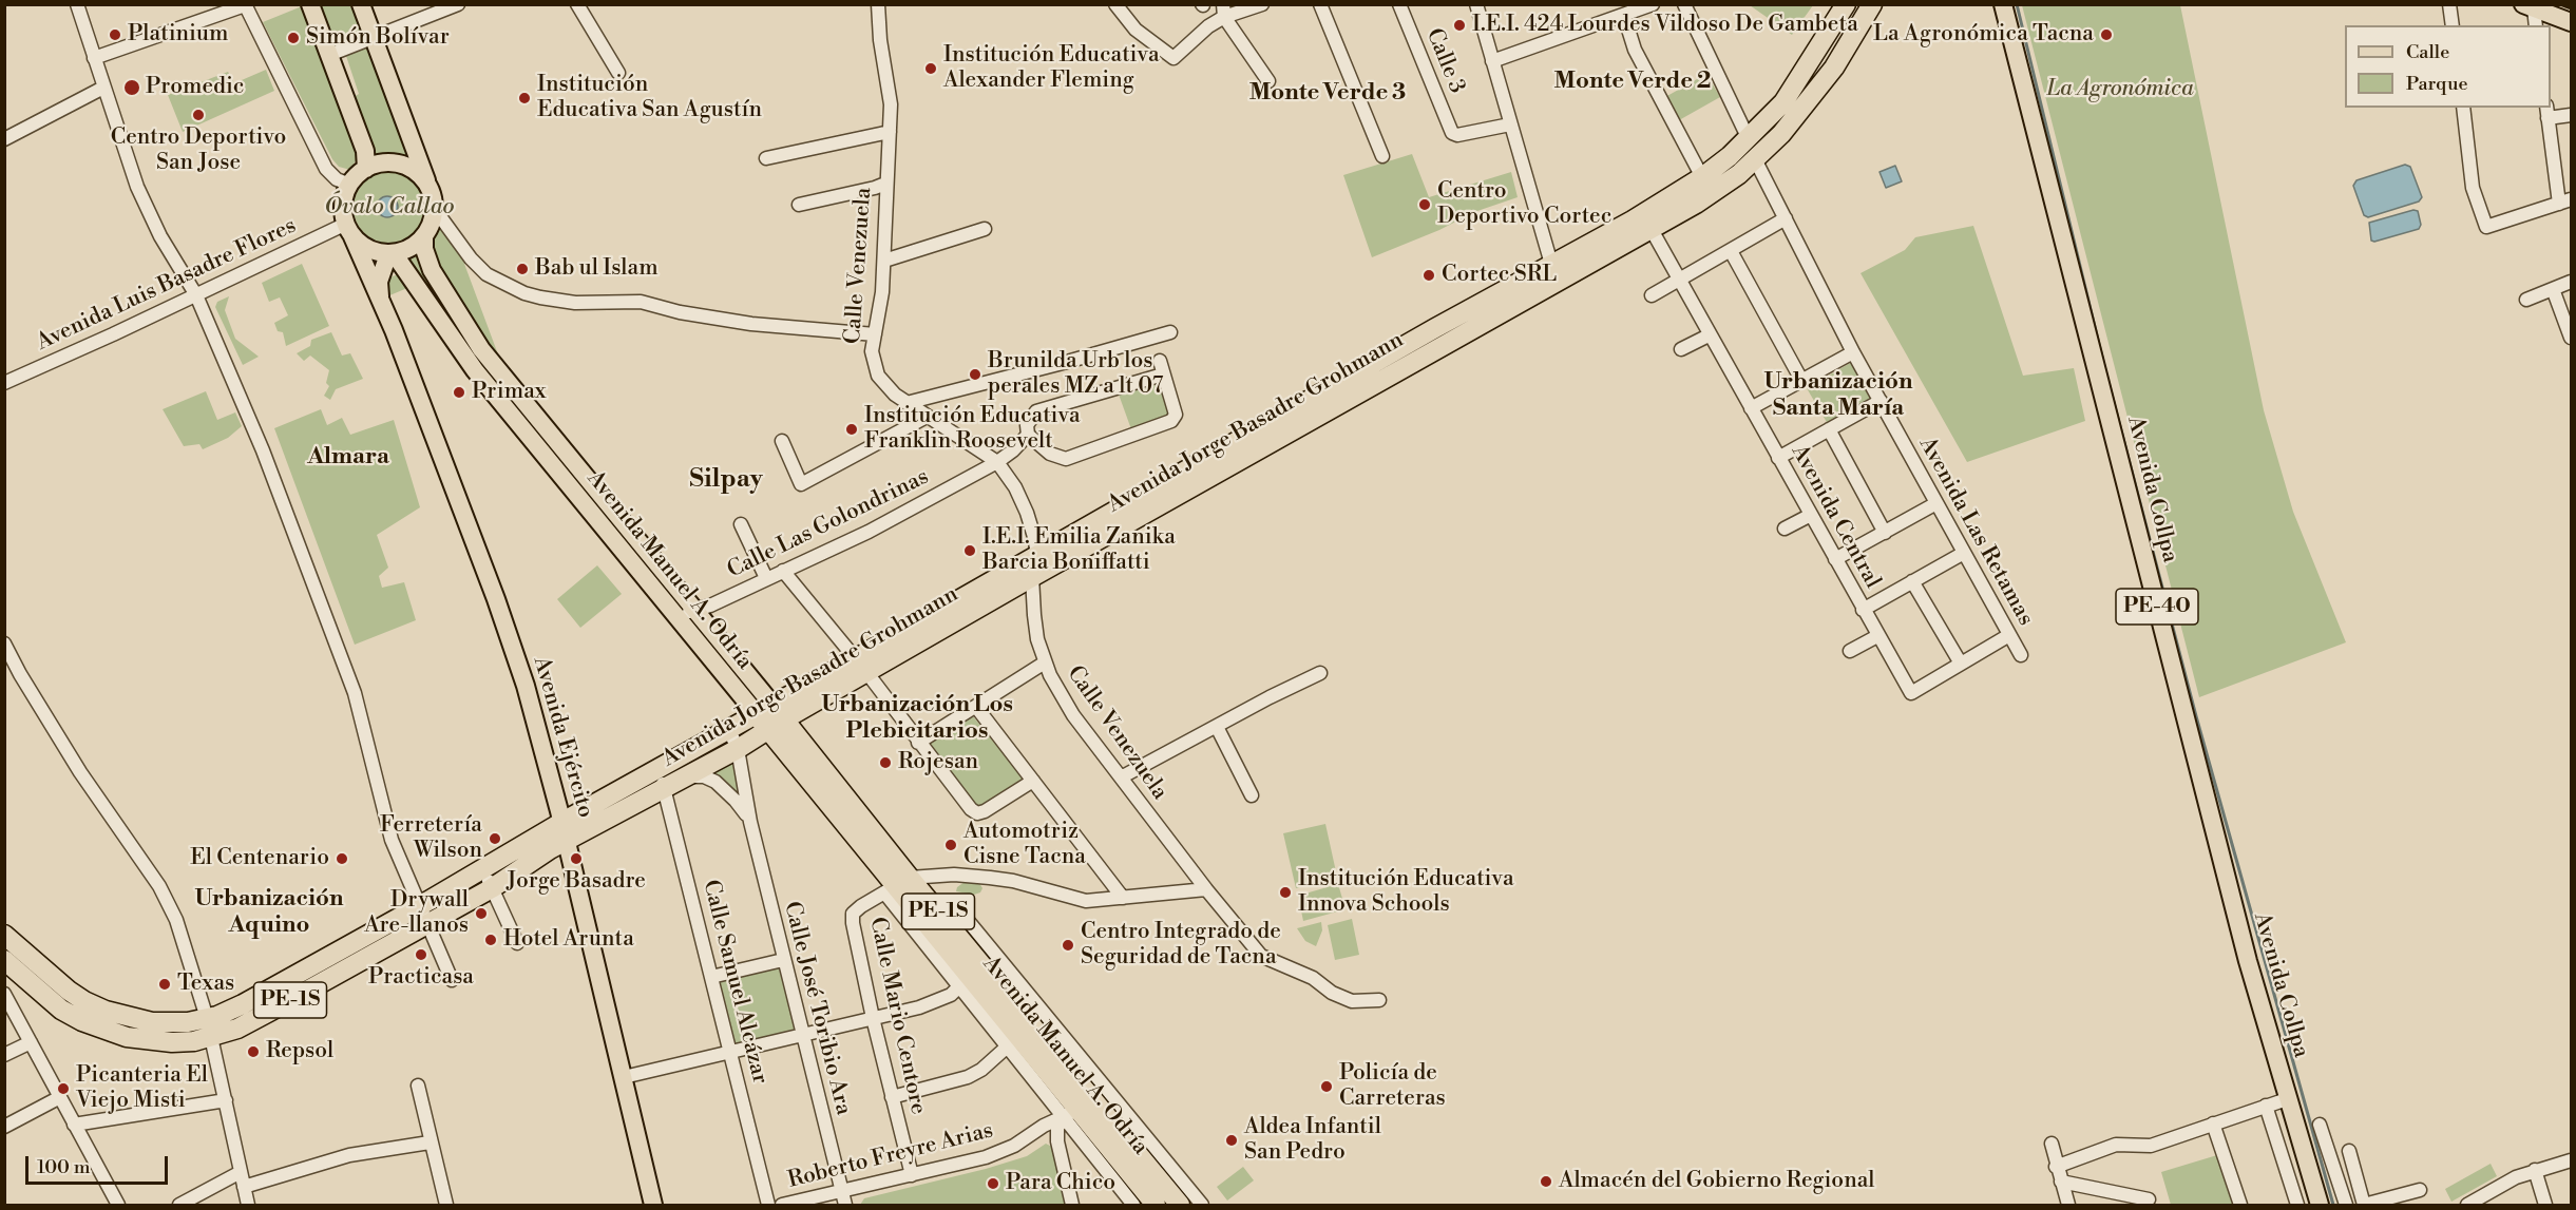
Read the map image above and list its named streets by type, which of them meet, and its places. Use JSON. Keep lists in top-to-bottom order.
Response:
{
  "streets": {
    "highway": ["Avenida Jorge Basadre Grohmann", "Avenida Manuel A. Odría", "PE-1S"],
    "main road": ["Avenida Collpa", "PE-40", "Avenida Ejército"],
    "street": [
      "Calle 3",
      "Calle Venezuela",
      "Avenida Luis Basadre Flores",
      "Avenida Central",
      "Calle Las Golondrinas",
      "Avenida Las Retamas",
      "Calle Samuel Alcázar",
      "Calle José Toribio Ara",
      "Calle Mario Centore",
      "Roberto Freyre Arias"
    ]
  },
  "crossings": [
    ["Calle Venezuela", "Avenida Jorge Basadre Grohmann"],
    ["Calle Venezuela", "Calle Las Golondrinas"],
    ["Avenida Luis Basadre Flores", "Avenida Manuel A. Odría"],
    ["Avenida Luis Basadre Flores", "Avenida Ejército"],
    ["Avenida Jorge Basadre Grohmann", "Avenida Central"],
    ["Avenida Jorge Basadre Grohmann", "Avenida Las Retamas"],
    ["Avenida Jorge Basadre Grohmann", "Avenida Manuel A. Odría"],
    ["Avenida Jorge Basadre Grohmann", "Avenida Ejército"],
    ["Avenida Jorge Basadre Grohmann", "Calle Samuel Alcázar"],
    ["Avenida Jorge Basadre Grohmann", "Calle José Toribio Ara"],
    ["Calle Las Golondrinas", "Avenida Manuel A. Odría"],
    ["Avenida Manuel A. Odría", "Avenida Ejército"],
    ["Avenida Manuel A. Odría", "Calle Mario Centore"],
    ["Avenida Manuel A. Odría", "Roberto Freyre Arias"],
    ["Calle José Toribio Ara", "Roberto Freyre Arias"],
    ["Calle Mario Centore", "Roberto Freyre Arias"]
  ],
  "districts": [
    "Monte Verde 2",
    "Monte Verde 3",
    "Urbanización Santa María",
    "Almara",
    "Silpay",
    "Urbanización Los Plebicitarios",
    "Urbanización Aquino"
  ],
  "parks": ["La Agronómica", "Óvalo Callao"],
  "places": [
    "I.E.I. 424 Lourdes Vildoso De Gambeta",
    "Platinium",
    "La Agronómica Tacna",
    "Simón Bolívar",
    "Institución Educativa Alexander Fleming",
    "Promedic",
    "Institución Educativa San Agustín",
    "Centro Deportivo San Jose",
    "Centro Deportivo Cortec",
    "Bab ul Islam",
    "Cortec SRL",
    "Brunilda Urb los perales MZ a lt 07",
    "Primax",
    "Institución Educativa Franklin Roosevelt",
    "I.E.I. Emilia Zanika Barcia Boniffatti",
    "Rojesan",
    "Ferretería Wilson",
    "Automotriz Cisne Tacna",
    "El Centenario",
    "Jorge Basadre",
    "Institución Educativa Innova Schools",
    "Drywall Are-llanos",
    "Hotel Arunta",
    "Centro Integrado de Seguridad de Tacna",
    "Practicasa",
    "Texas",
    "Repsol",
    "Policía de Carreteras",
    "Picanteria El Viejo Misti",
    "Aldea Infantil San Pedro",
    "Almacén del Gobierno Regional",
    "Para Chico"
  ],
  "legend": ["Calle", "Parque"],
  "scale_bar": "100 m"
}
